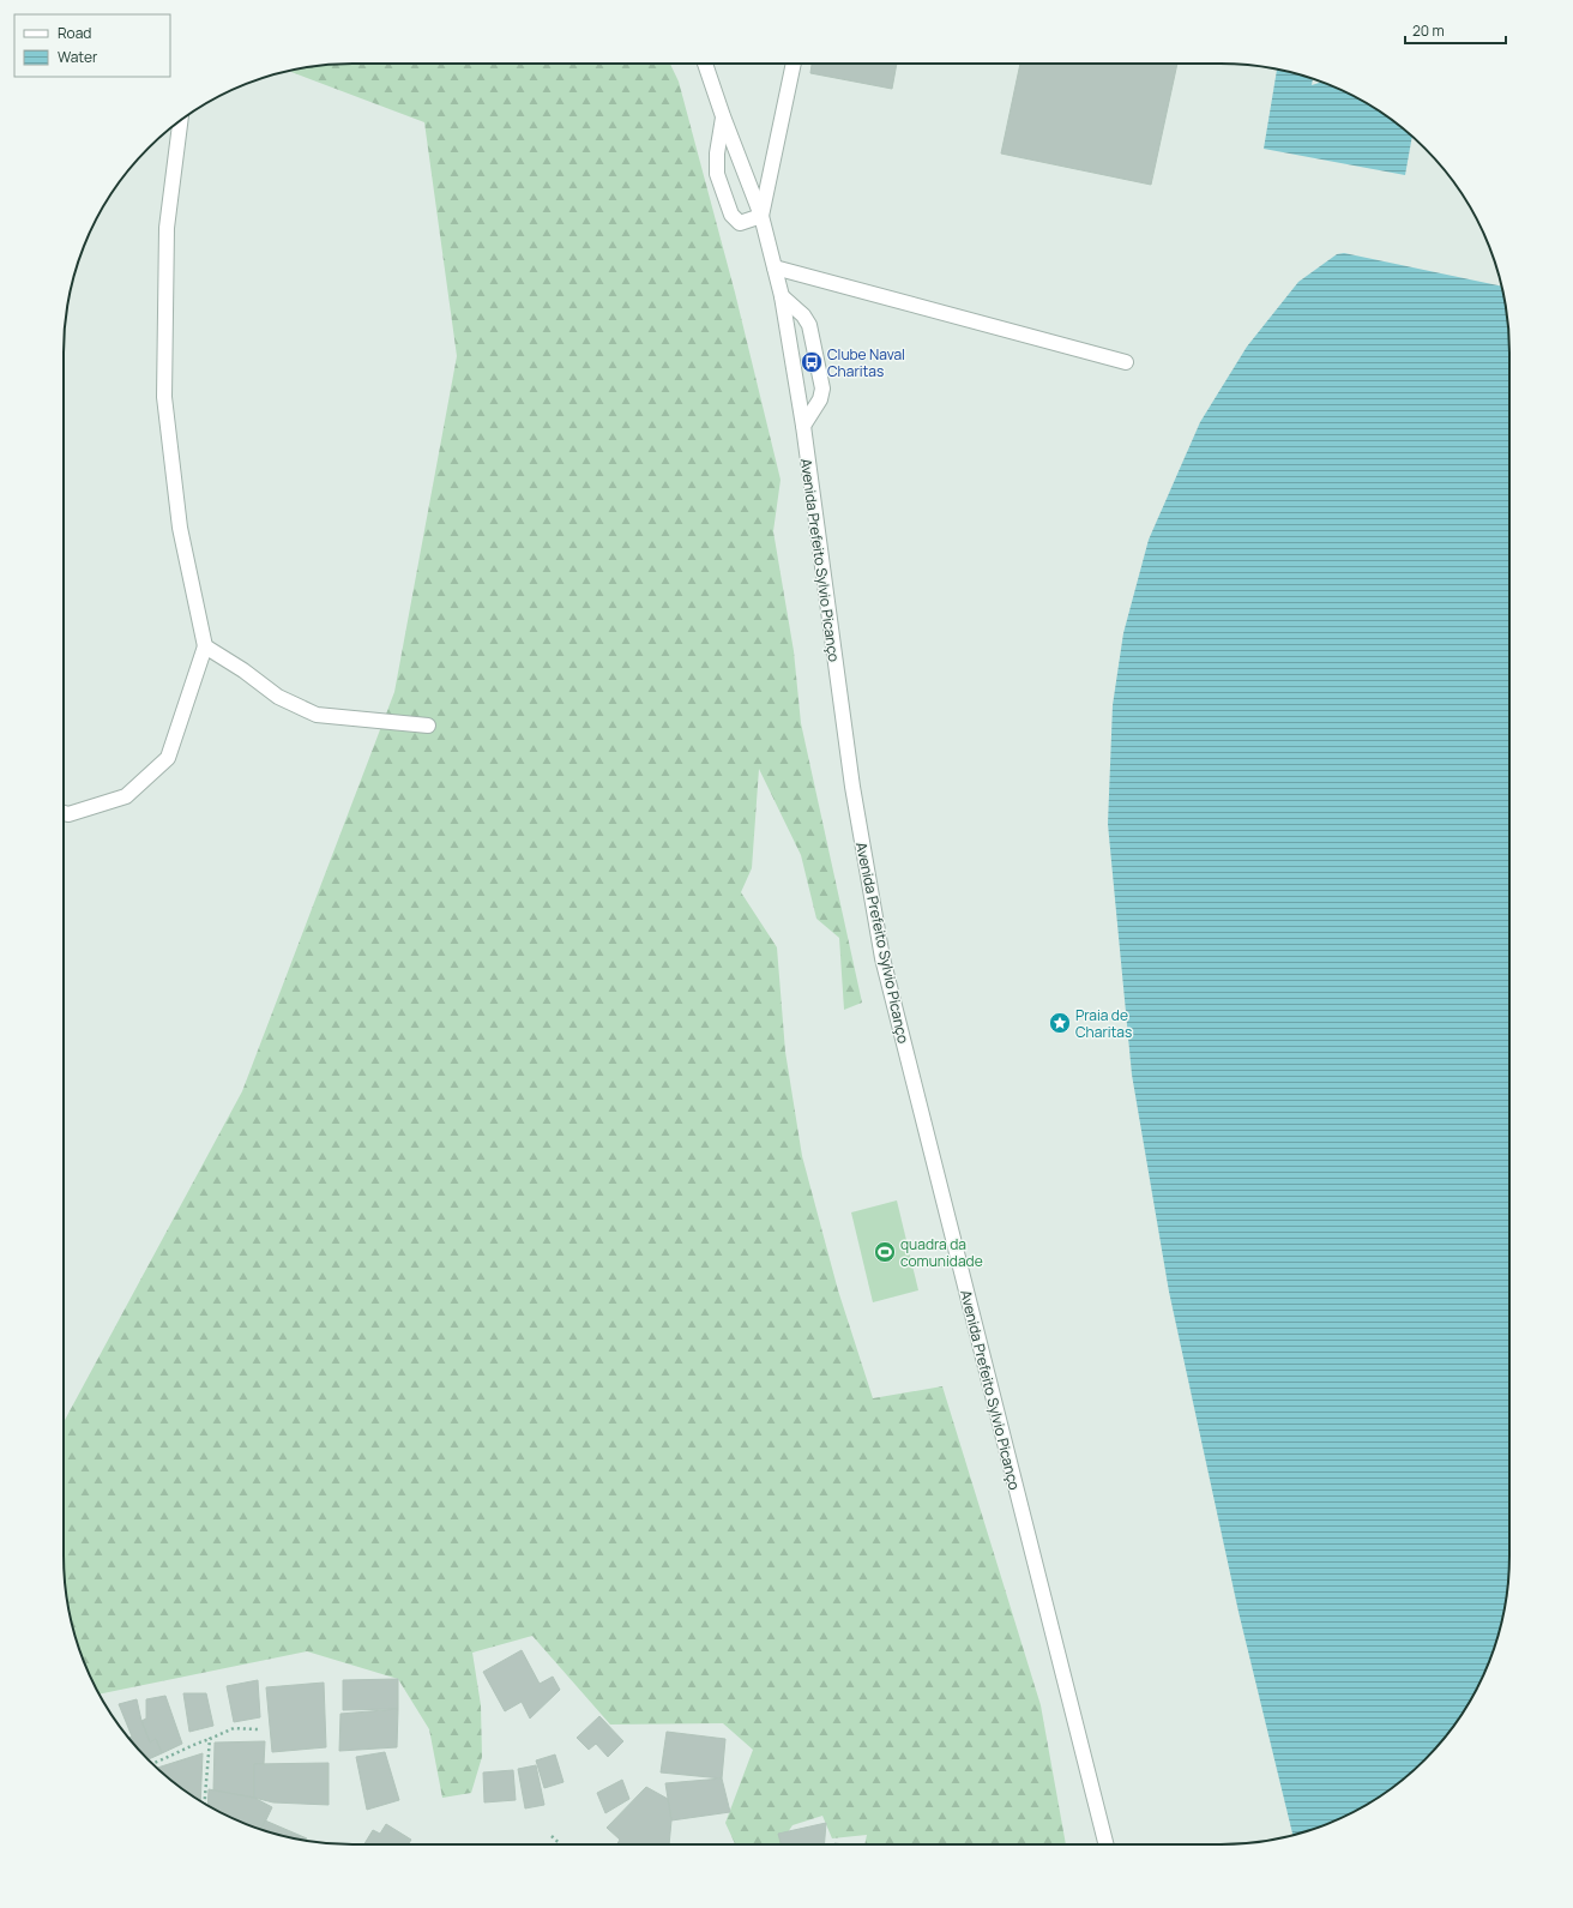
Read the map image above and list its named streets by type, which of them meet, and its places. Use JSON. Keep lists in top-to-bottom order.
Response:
{
  "streets": {
    "street": ["Avenida Prefeito Sylvio Picanço"]
  },
  "places": {
    "bus stop": ["Clube Naval Charitas"],
    "place": ["Praia de Charitas"],
    "sports": ["quadra da comunidade"]
  },
  "legend": ["Road", "Water"],
  "scale_bar": "20 m"
}
